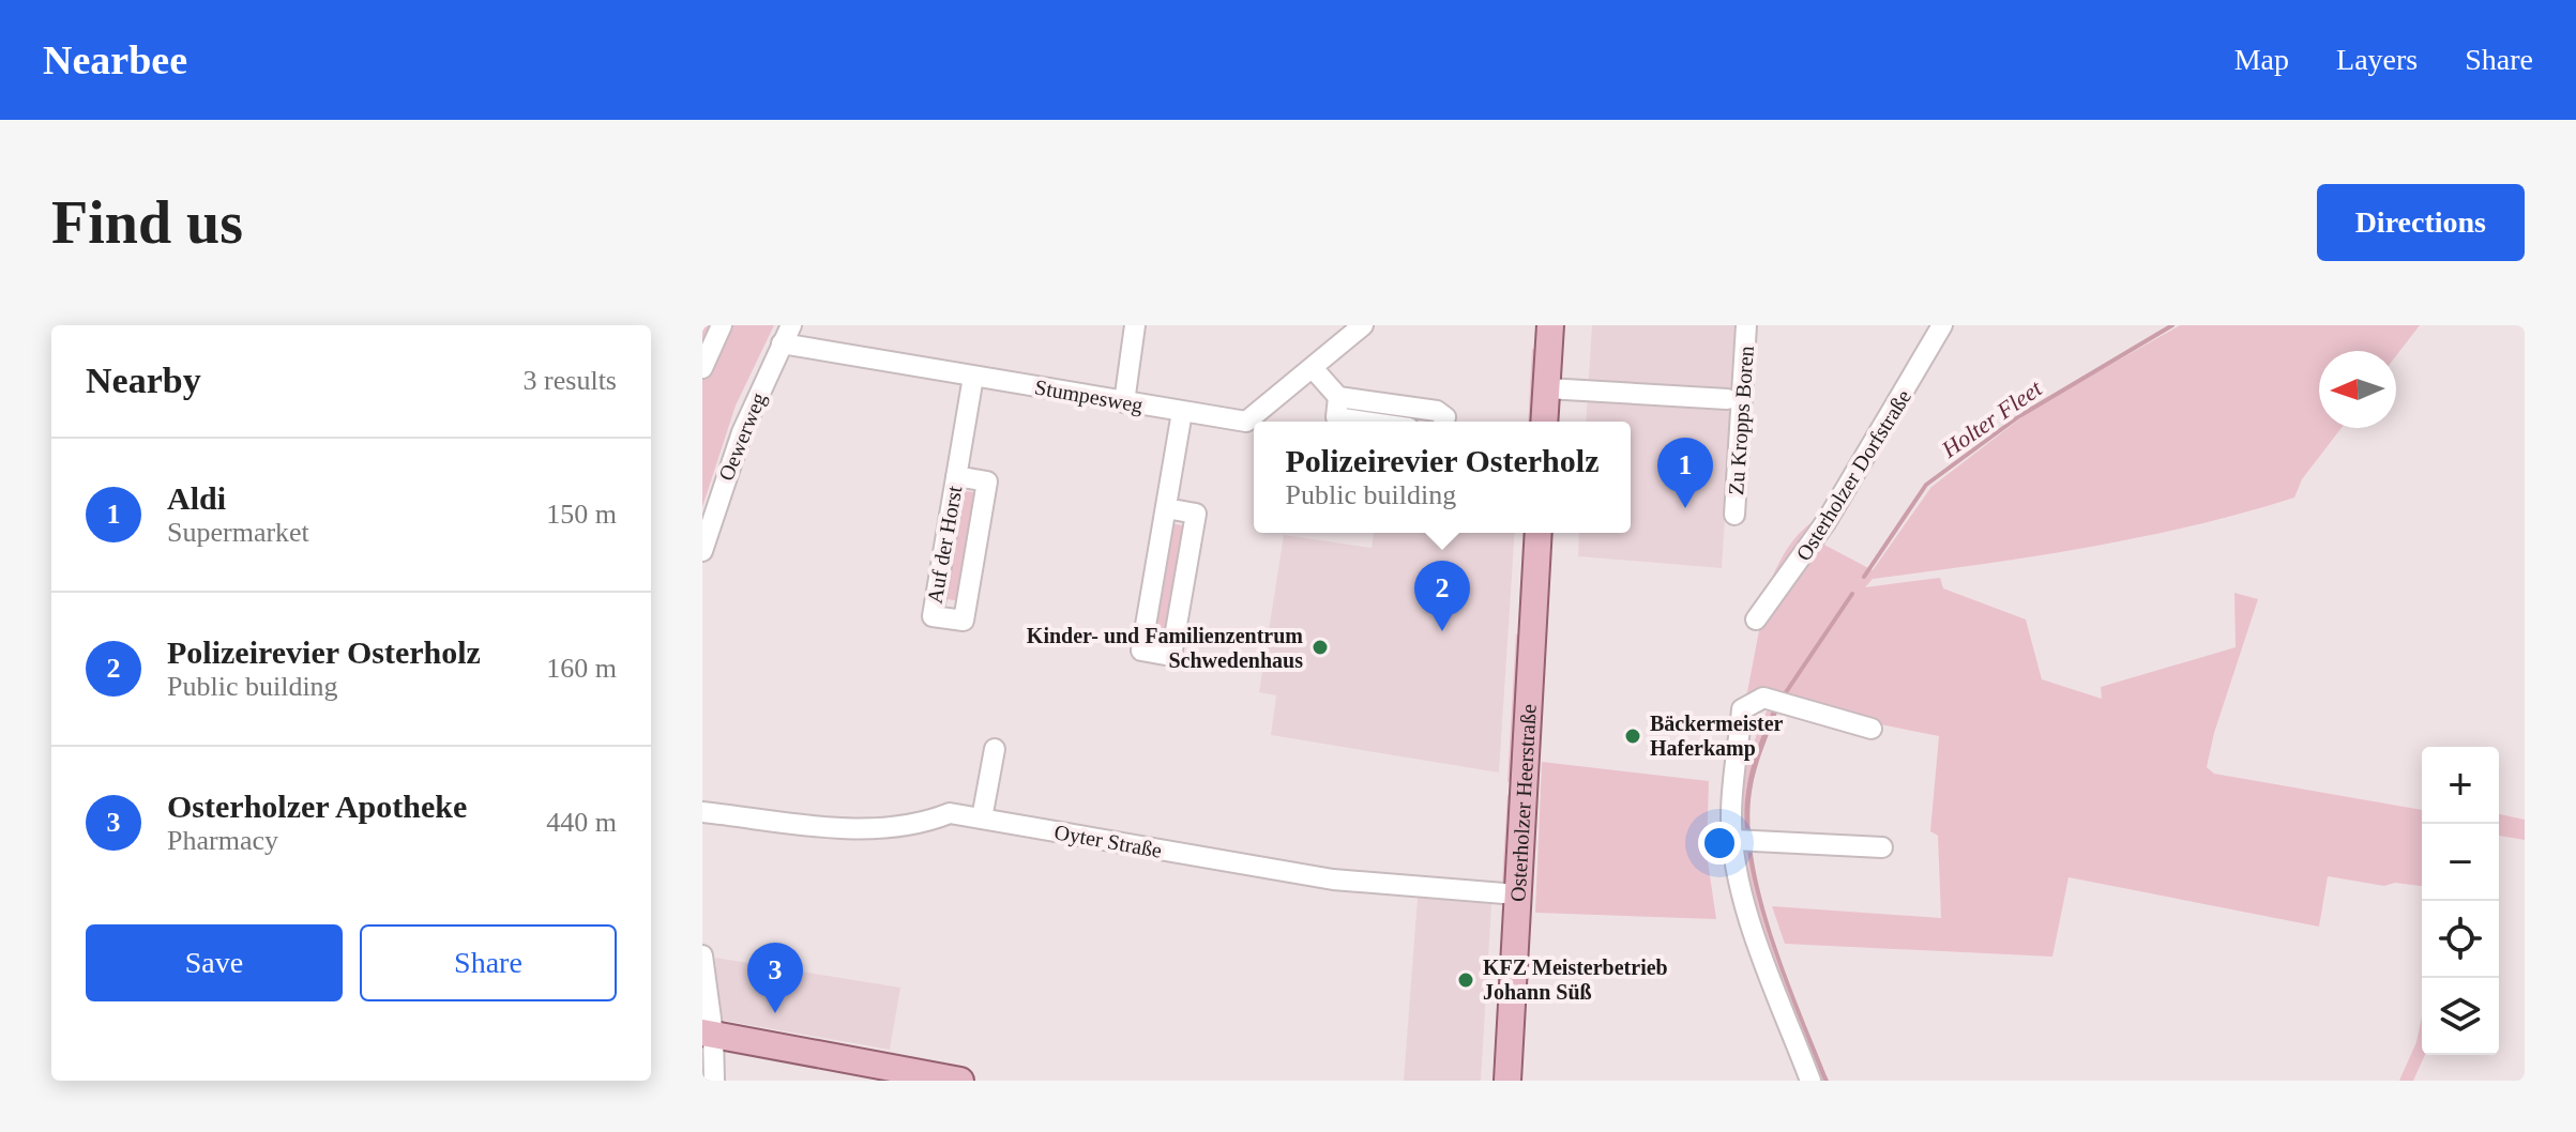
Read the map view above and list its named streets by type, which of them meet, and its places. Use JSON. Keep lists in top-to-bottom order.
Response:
{
  "streets": {
    "main road": ["Osterholzer Heerstraße"],
    "street": [
      "Stumpesweg",
      "Zu Kropps Boren",
      "Oewerweg",
      "Osterholzer Dorfstraße",
      "Auf der Horst",
      "Oyter Straße"
    ]
  },
  "crossings": [
    ["Stumpesweg", "Oewerweg"],
    ["Stumpesweg", "Auf der Horst"],
    ["Osterholzer Heerstraße", "Oyter Straße"]
  ],
  "water": ["Holter Fleet"],
  "places": ["Kinder- und Familienzentrum Schwedenhaus", "Bäckermeister Haferkamp", "KFZ Meisterbetrieb Johann Süß"],
  "north": "left",
  "page": {
    "header": "Nearbee",
    "nav": ["Map", "Layers", "Share"],
    "buttons": [
      "Directions",
      ["Save", "Share"]
    ],
    "title": "Find us",
    "heading": ["Nearby", "3 results"],
    "popup": ["Polizeirevier Osterholz", "Public building"],
    "list": [
      {
        "mark": "1",
        "name": "Aldi",
        "note": "Supermarket",
        "value": "150 m"
      },
      {
        "mark": "2",
        "name": "Polizeirevier Osterholz",
        "note": "Public building",
        "value": "160 m"
      },
      {
        "mark": "3",
        "name": "Osterholzer Apotheke",
        "note": "Pharmacy",
        "value": "440 m"
      }
    ],
    "pins": ["1", "2", "3"],
    "map_buttons": ["+", "−"]
  }
}
